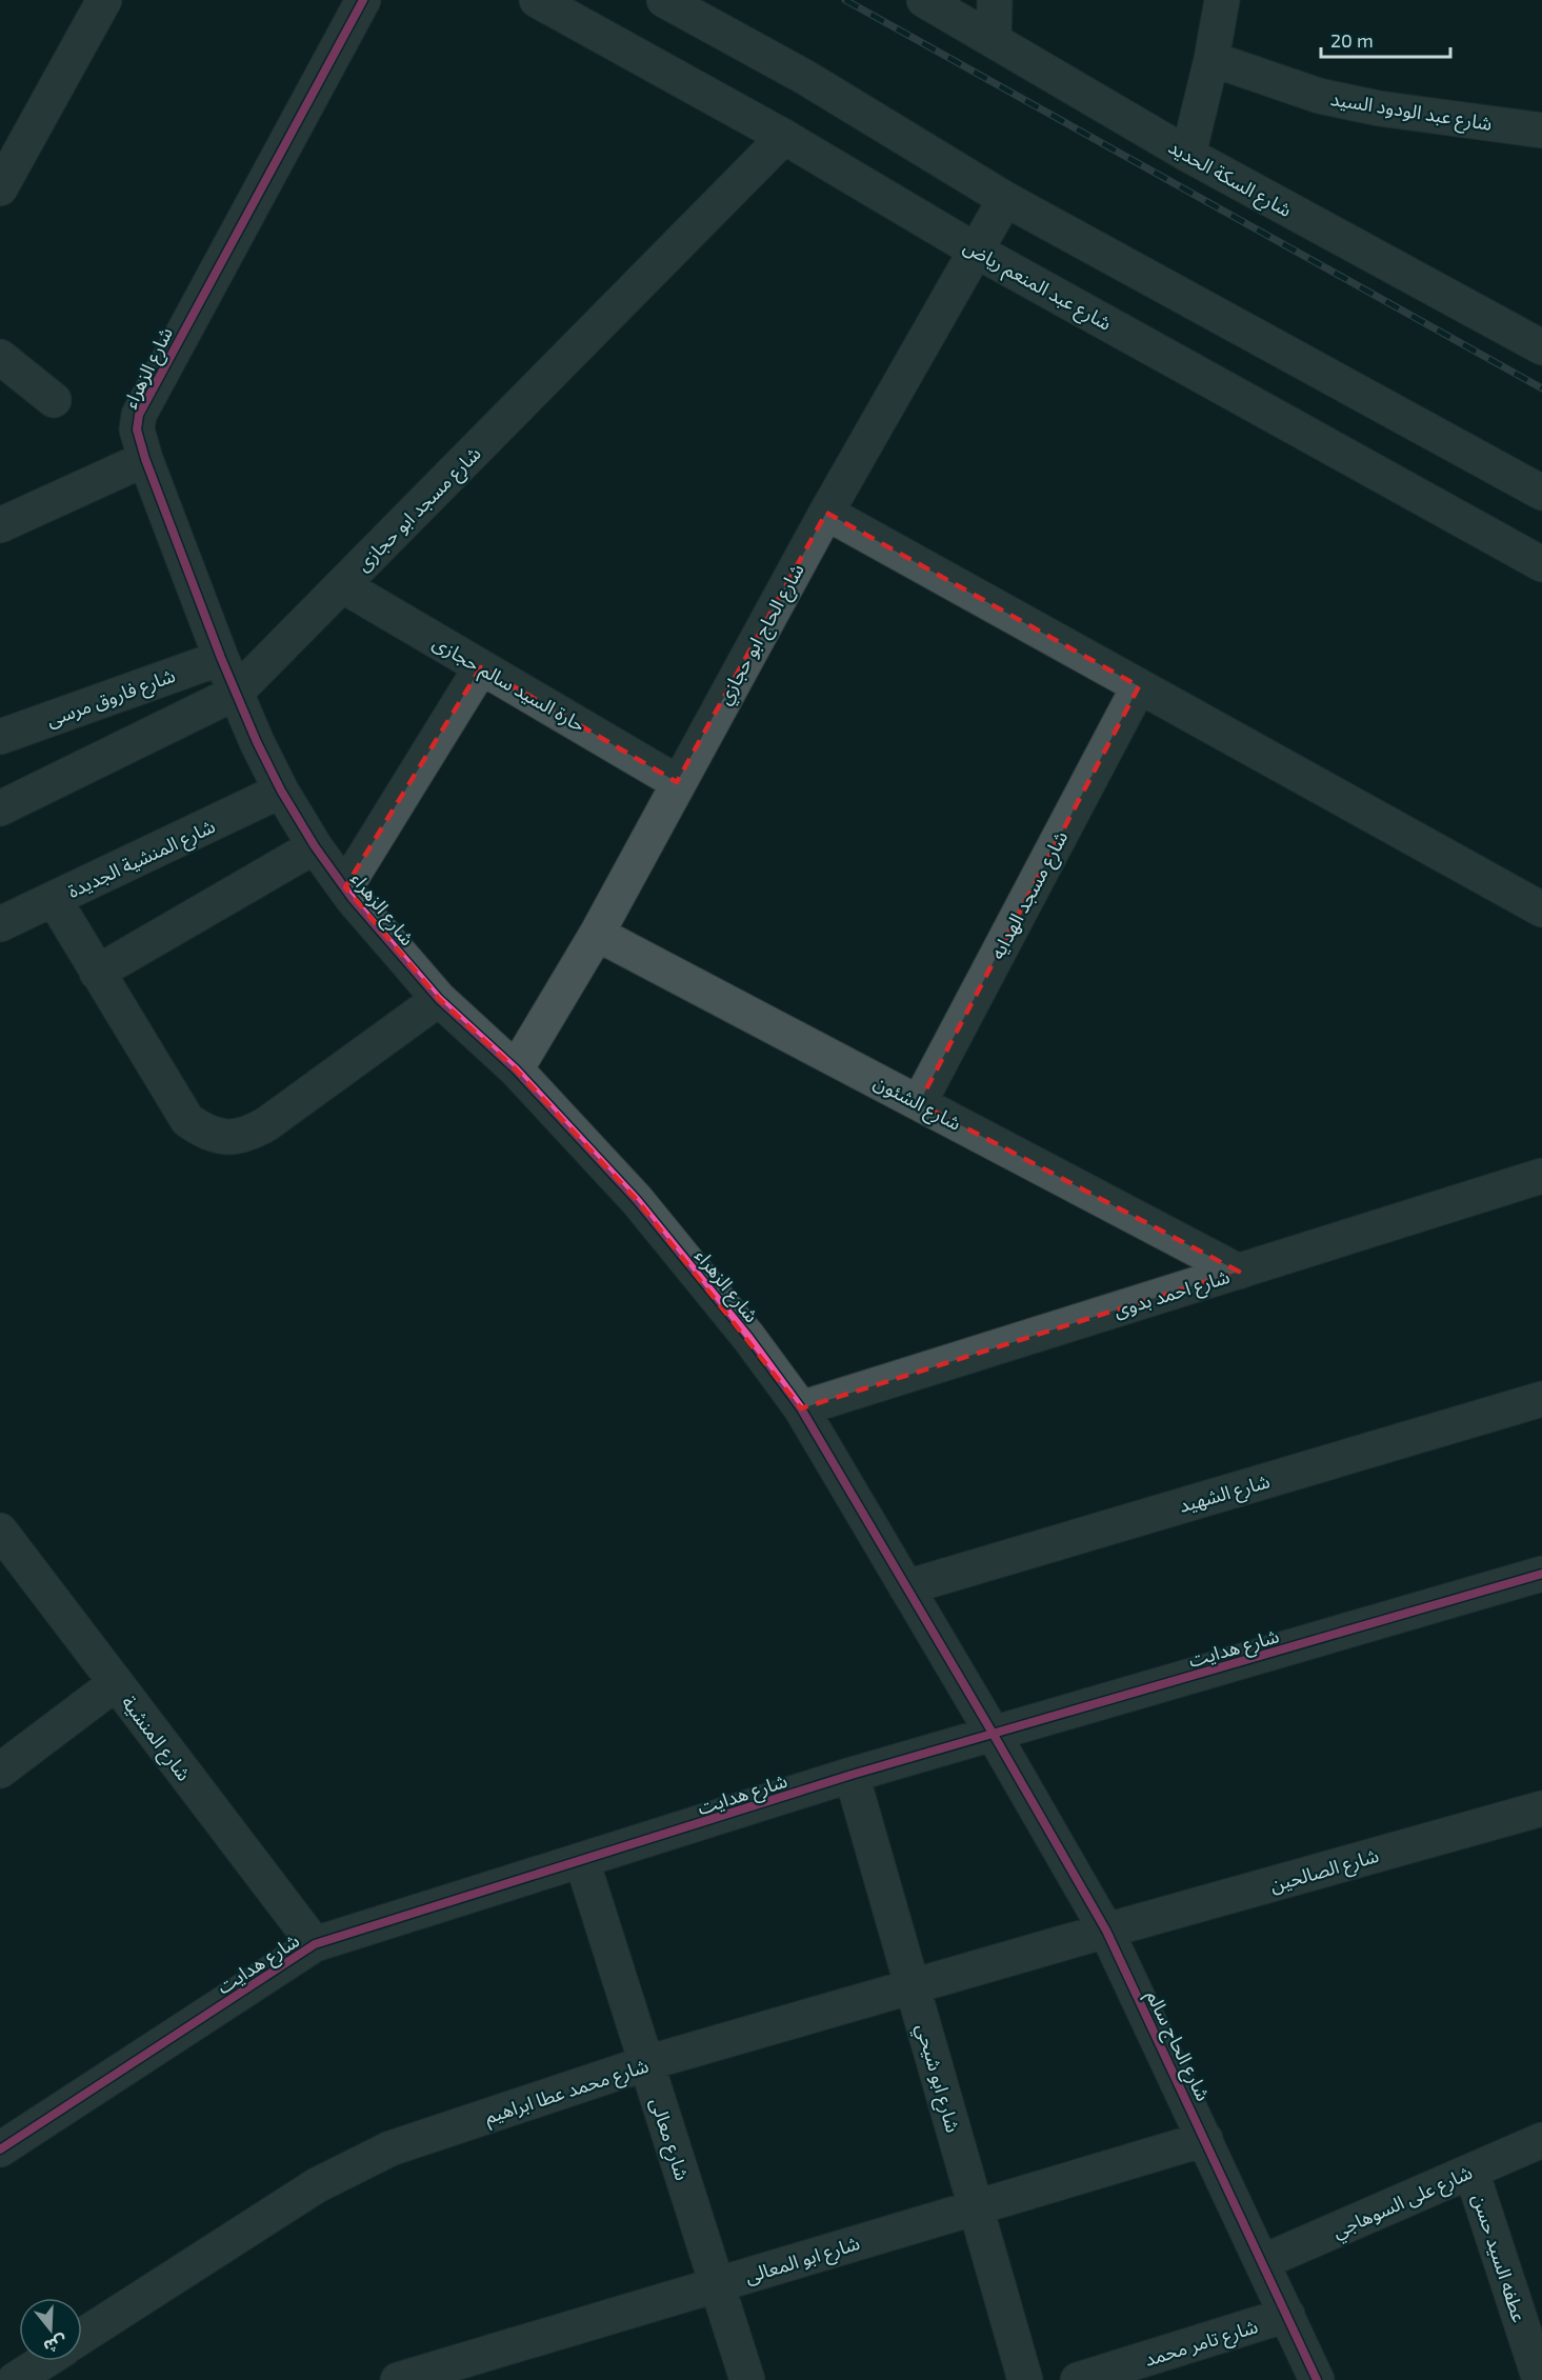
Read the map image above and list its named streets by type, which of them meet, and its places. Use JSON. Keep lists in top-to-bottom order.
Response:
{
  "streets": {
    "street": [
      "شارع عبد الودود السيد",
      "شارع السكة الحديد",
      "شارع عبد المنعم رياض",
      "شارع الزهراء",
      "شارع مسجد ابو حجازى",
      "شارع الحاج ابو حجازي",
      "حارة السيد سالم حجازى",
      "شارع فاروق مرسى",
      "شارع المنشية الجديدة",
      "شارع مسجد الهدايه",
      "شارع الشئون",
      "شارع احمد بدوى",
      "شارع الشهيد",
      "شارع هدايت",
      "شارع المنشية",
      "شارع الصالحين",
      "شارع الحاج سالم",
      "شارع ابو شيحي",
      "شارع محمد عطا ابراهيم",
      "شارع معالى",
      "شارع على السوهاجي",
      "عطفه السيد حسن",
      "شارع ابو المعالى",
      "شارع تامر محمد"
    ]
  },
  "crossings": [
    ["شارع عبد المنعم رياض", "شارع مسجد ابو حجازى"],
    ["شارع عبد المنعم رياض", "شارع الحاج ابو حجازي"],
    ["شارع الزهراء", "شارع مسجد ابو حجازى"],
    ["شارع الزهراء", "شارع الحاج ابو حجازي"],
    ["شارع الزهراء", "شارع فاروق مرسى"],
    ["شارع الزهراء", "شارع المنشية الجديدة"],
    ["شارع الزهراء", "شارع احمد بدوى"],
    ["شارع الزهراء", "شارع الشهيد"],
    ["شارع الزهراء", "شارع هدايت"],
    ["شارع الزهراء", "شارع الحاج سالم"],
    ["شارع مسجد ابو حجازى", "حارة السيد سالم حجازى"],
    ["شارع الحاج ابو حجازي", "حارة السيد سالم حجازى"],
    ["شارع الحاج ابو حجازي", "شارع الشئون"],
    ["شارع مسجد الهدايه", "شارع الشئون"],
    ["شارع الشئون", "شارع احمد بدوى"],
    ["شارع هدايت", "شارع المنشية"],
    ["شارع هدايت", "شارع الحاج سالم"],
    ["شارع هدايت", "شارع ابو شيحي"],
    ["شارع هدايت", "شارع معالى"],
    ["شارع الصالحين", "شارع الحاج سالم"],
    ["شارع الصالحين", "شارع محمد عطا ابراهيم"],
    ["شارع الحاج سالم", "شارع محمد عطا ابراهيم"],
    ["شارع الحاج سالم", "شارع على السوهاجي"],
    ["شارع الحاج سالم", "شارع ابو المعالى"],
    ["شارع الحاج سالم", "شارع تامر محمد"],
    ["شارع ابو شيحي", "شارع محمد عطا ابراهيم"],
    ["شارع ابو شيحي", "شارع ابو المعالى"],
    ["شارع محمد عطا ابراهيم", "شارع معالى"],
    ["شارع معالى", "شارع ابو المعالى"],
    ["شارع على السوهاجي", "عطفه السيد حسن"]
  ],
  "scale_bar": "20 m",
  "north": "bottom"
}
